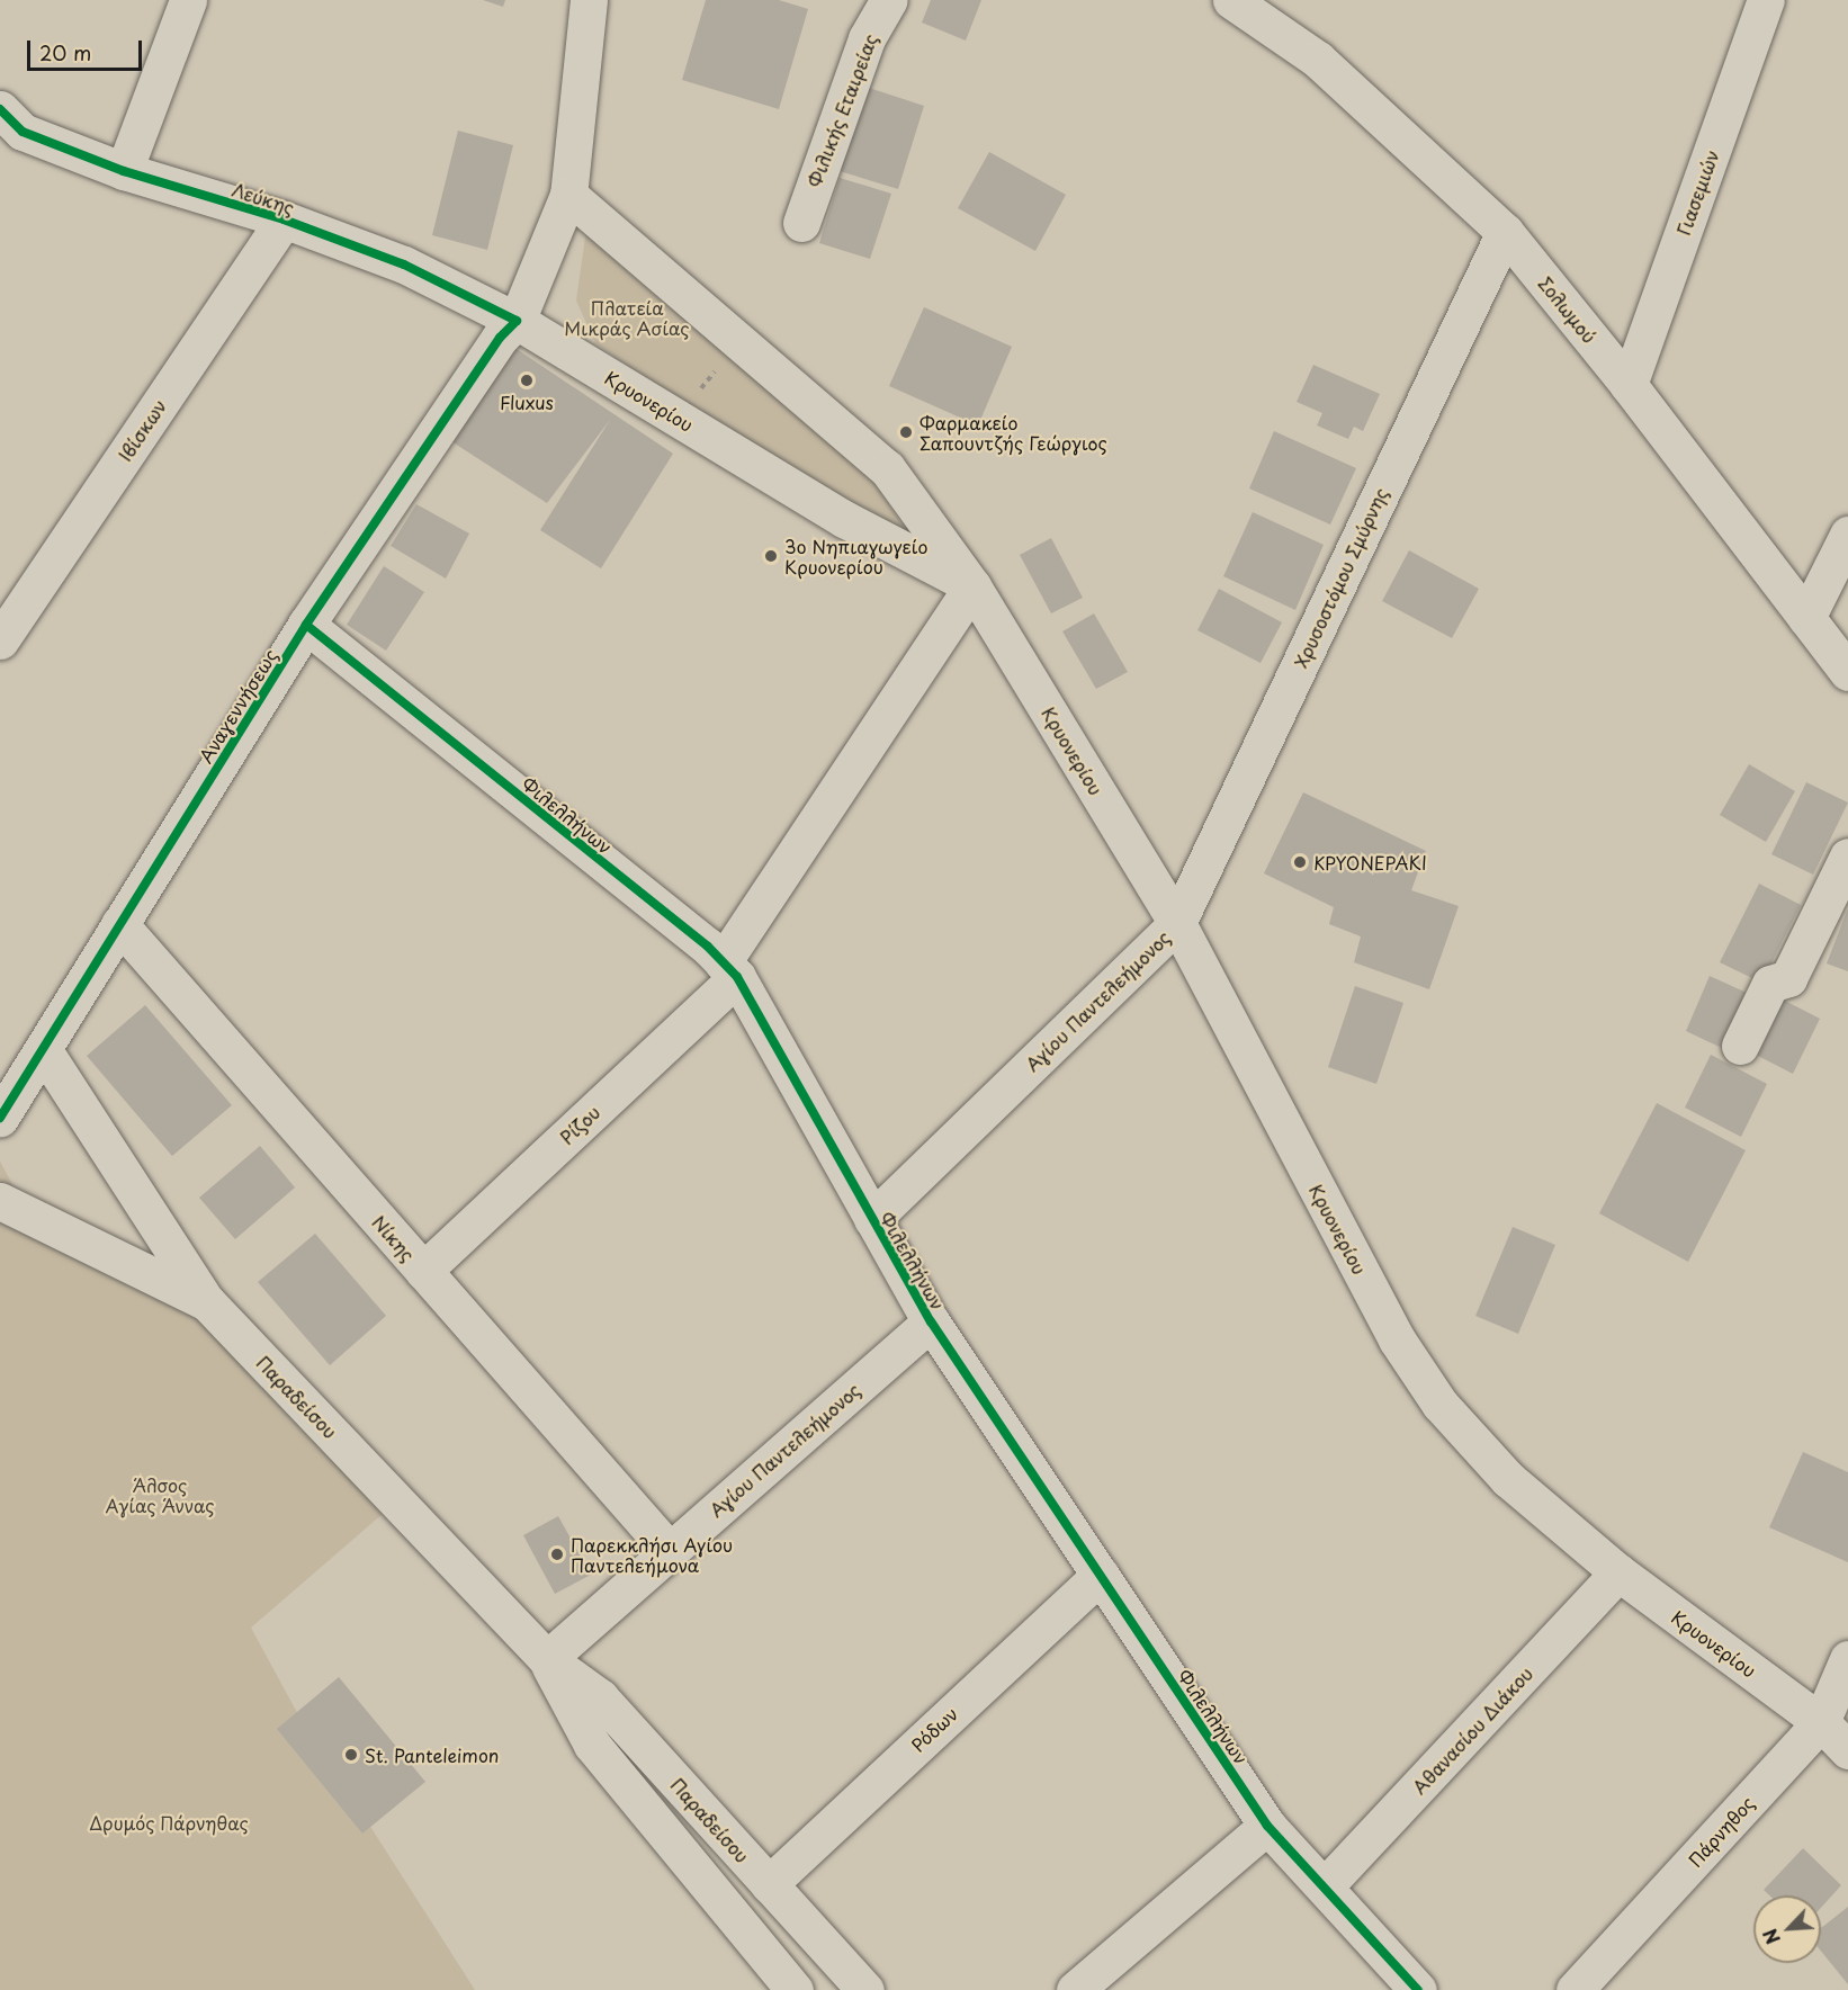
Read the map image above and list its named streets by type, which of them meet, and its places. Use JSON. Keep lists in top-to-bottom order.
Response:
{
  "streets": {
    "street": [
      "Φιλικής Εταιρείας",
      "Γιασεμιών",
      "Λεύκης",
      "Σολωμού",
      "Κρυονερίου",
      "Ιβίσκων",
      "Χρυσοστόμου Σμύρνης",
      "Αναγεννήσεως",
      "Φιλελλήνων",
      "Αγίου Παντελεήμονος",
      "Ρίζου",
      "Νίκης",
      "Παραδείσου",
      "Ρόδων",
      "Αθανασίου Διάκου",
      "Πάρνηθος"
    ]
  },
  "crossings": [
    ["Γιασεμιών", "Σολωμού"],
    ["Λεύκης", "Κρυονερίου"],
    ["Λεύκης", "Ιβίσκων"],
    ["Λεύκης", "Αναγεννήσεως"],
    ["Σολωμού", "Χρυσοστόμου Σμύρνης"],
    ["Κρυονερίου", "Χρυσοστόμου Σμύρνης"],
    ["Κρυονερίου", "Αναγεννήσεως"],
    ["Κρυονερίου", "Αγίου Παντελεήμονος"],
    ["Κρυονερίου", "Ρίζου"],
    ["Κρυονερίου", "Αθανασίου Διάκου"],
    ["Κρυονερίου", "Πάρνηθος"],
    ["Χρυσοστόμου Σμύρνης", "Αγίου Παντελεήμονος"],
    ["Αναγεννήσεως", "Φιλελλήνων"],
    ["Αναγεννήσεως", "Νίκης"],
    ["Φιλελλήνων", "Αγίου Παντελεήμονος"],
    ["Φιλελλήνων", "Ρίζου"],
    ["Φιλελλήνων", "Ρόδων"],
    ["Φιλελλήνων", "Αθανασίου Διάκου"],
    ["Αγίου Παντελεήμονος", "Νίκης"],
    ["Αγίου Παντελεήμονος", "Παραδείσου"],
    ["Ρίζου", "Νίκης"],
    ["Παραδείσου", "Ρόδων"]
  ],
  "parks": ["Πλατεία Μικράς Ασίας", "Άλσος Αγίας Άννας", "Δρυμός Πάρνηθας"],
  "places": [
    "Fluxus",
    "Φαρμακείο Σαπουντζής Γεώργιος",
    "3ο Νηπιαγωγείο Κρυονερίου",
    "ΚΡΥΟΝΕΡΑΚΙ",
    "Παρεκκλήσι Αγίου Παντελεήμονα",
    "St. Panteleimon"
  ],
  "scale_bar": "20 m",
  "north": "bottom left"
}
